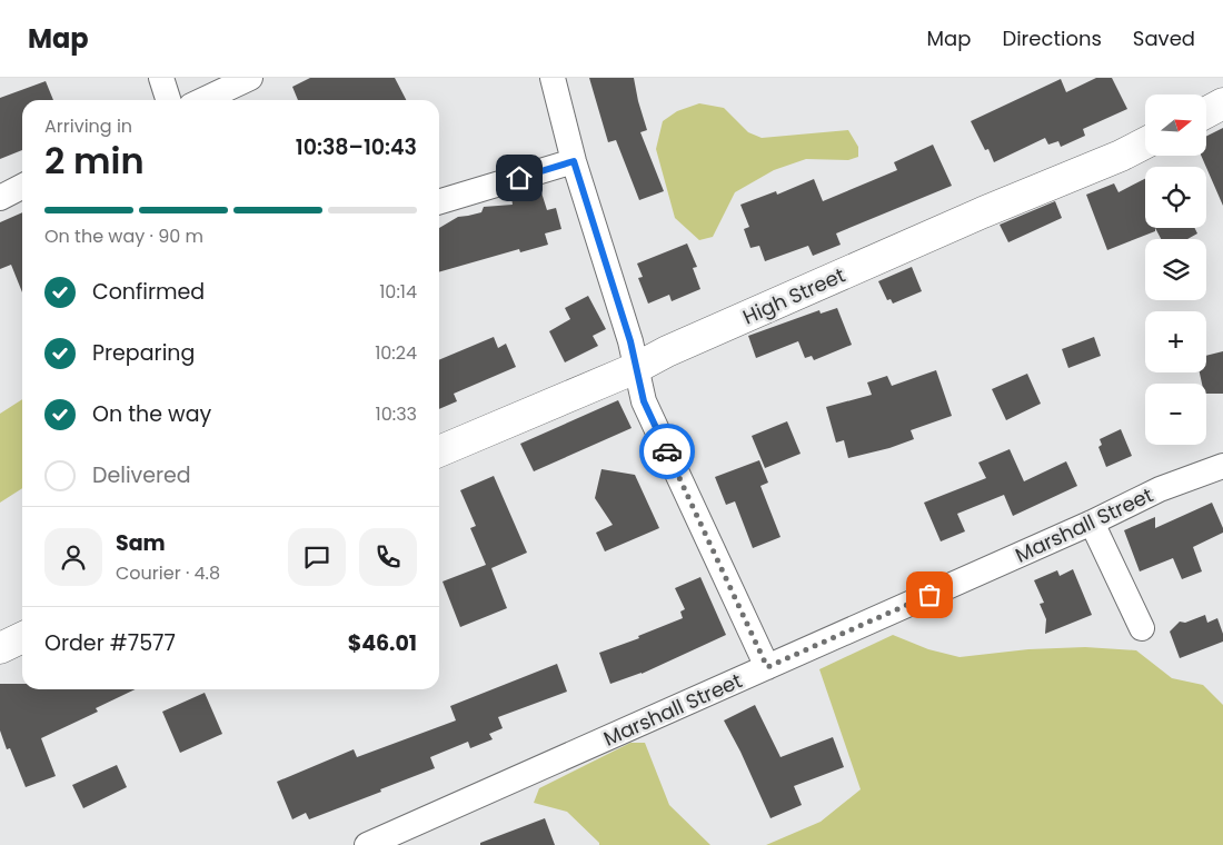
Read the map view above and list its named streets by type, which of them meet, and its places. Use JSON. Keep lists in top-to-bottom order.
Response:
{
  "streets": {
    "main road": ["High Street"],
    "street": ["Marshall Street"]
  },
  "north": "right",
  "page": {
    "header": "Map",
    "nav": ["Map", "Directions", "Saved"],
    "map_buttons": ["+", "−"],
    "heading": ["2 min", "Arriving in", "10:38–10:43"],
    "panel": [
      "Sam",
      "Courier · 4.8",
      "Order #7577",
      "$46.01"
    ],
    "bar": "On the way · 90 m",
    "list": [
      ["Confirmed", "10:14"],
      ["Preparing", "10:24"],
      ["On the way", "10:33"],
      "Delivered"
    ]
  }
}
